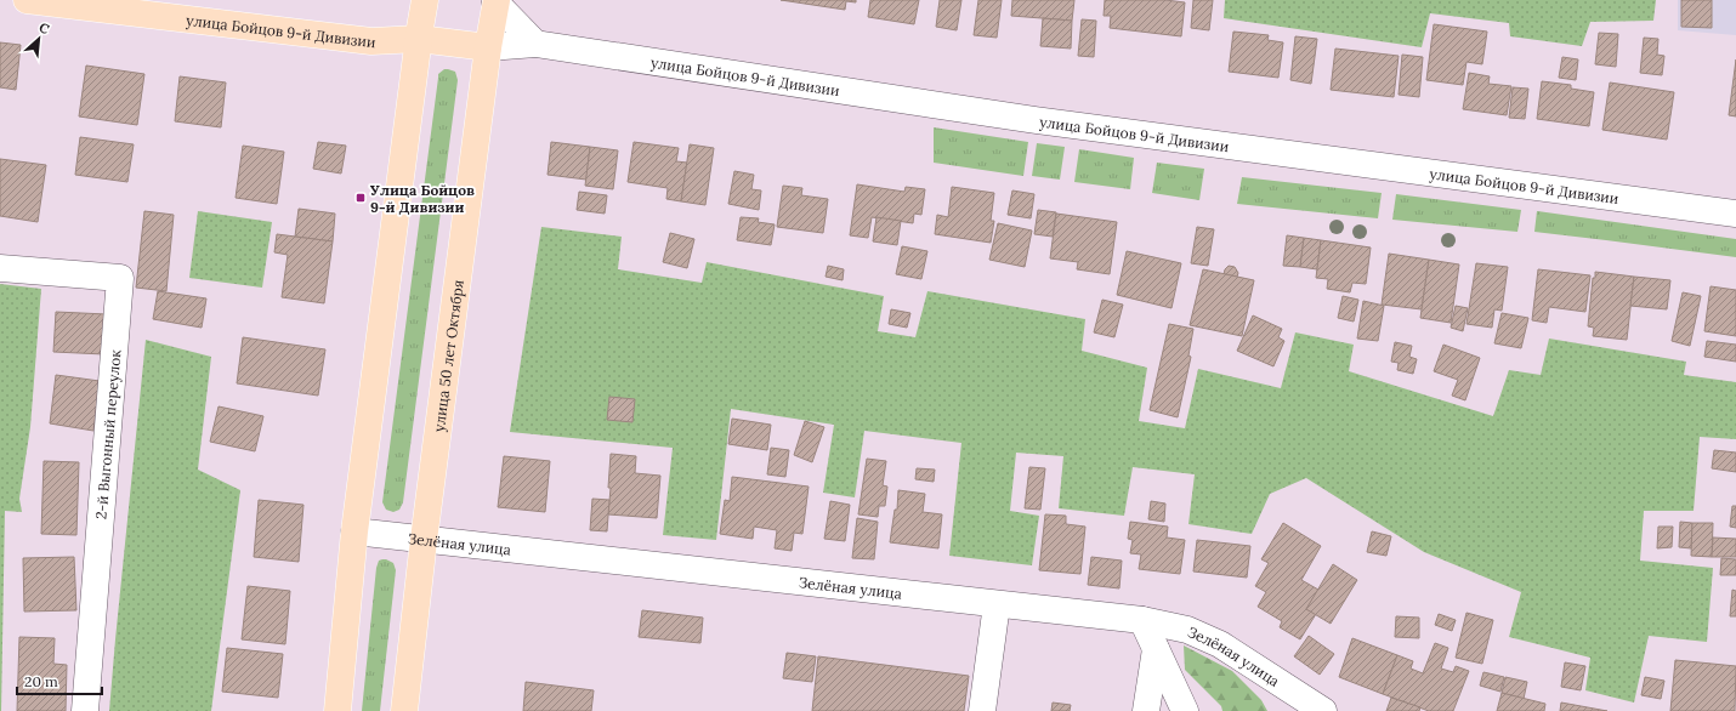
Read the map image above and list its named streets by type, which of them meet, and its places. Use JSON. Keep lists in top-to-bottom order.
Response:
{
  "streets": {
    "main road": ["улица Бойцов 9-й Дивизии", "улица 50 лет Октября"],
    "street": ["2-й Выгонный переулок", "Зелёная улица"]
  },
  "crossings": [
    ["улица Бойцов 9-й Дивизии", "улица 50 лет Октября"],
    ["улица 50 лет Октября", "Зелёная улица"]
  ],
  "places": {
    "transit": ["Улица Бойцов 9-й Дивизии"]
  },
  "scale_bar": "20 m",
  "north": "top right"
}
